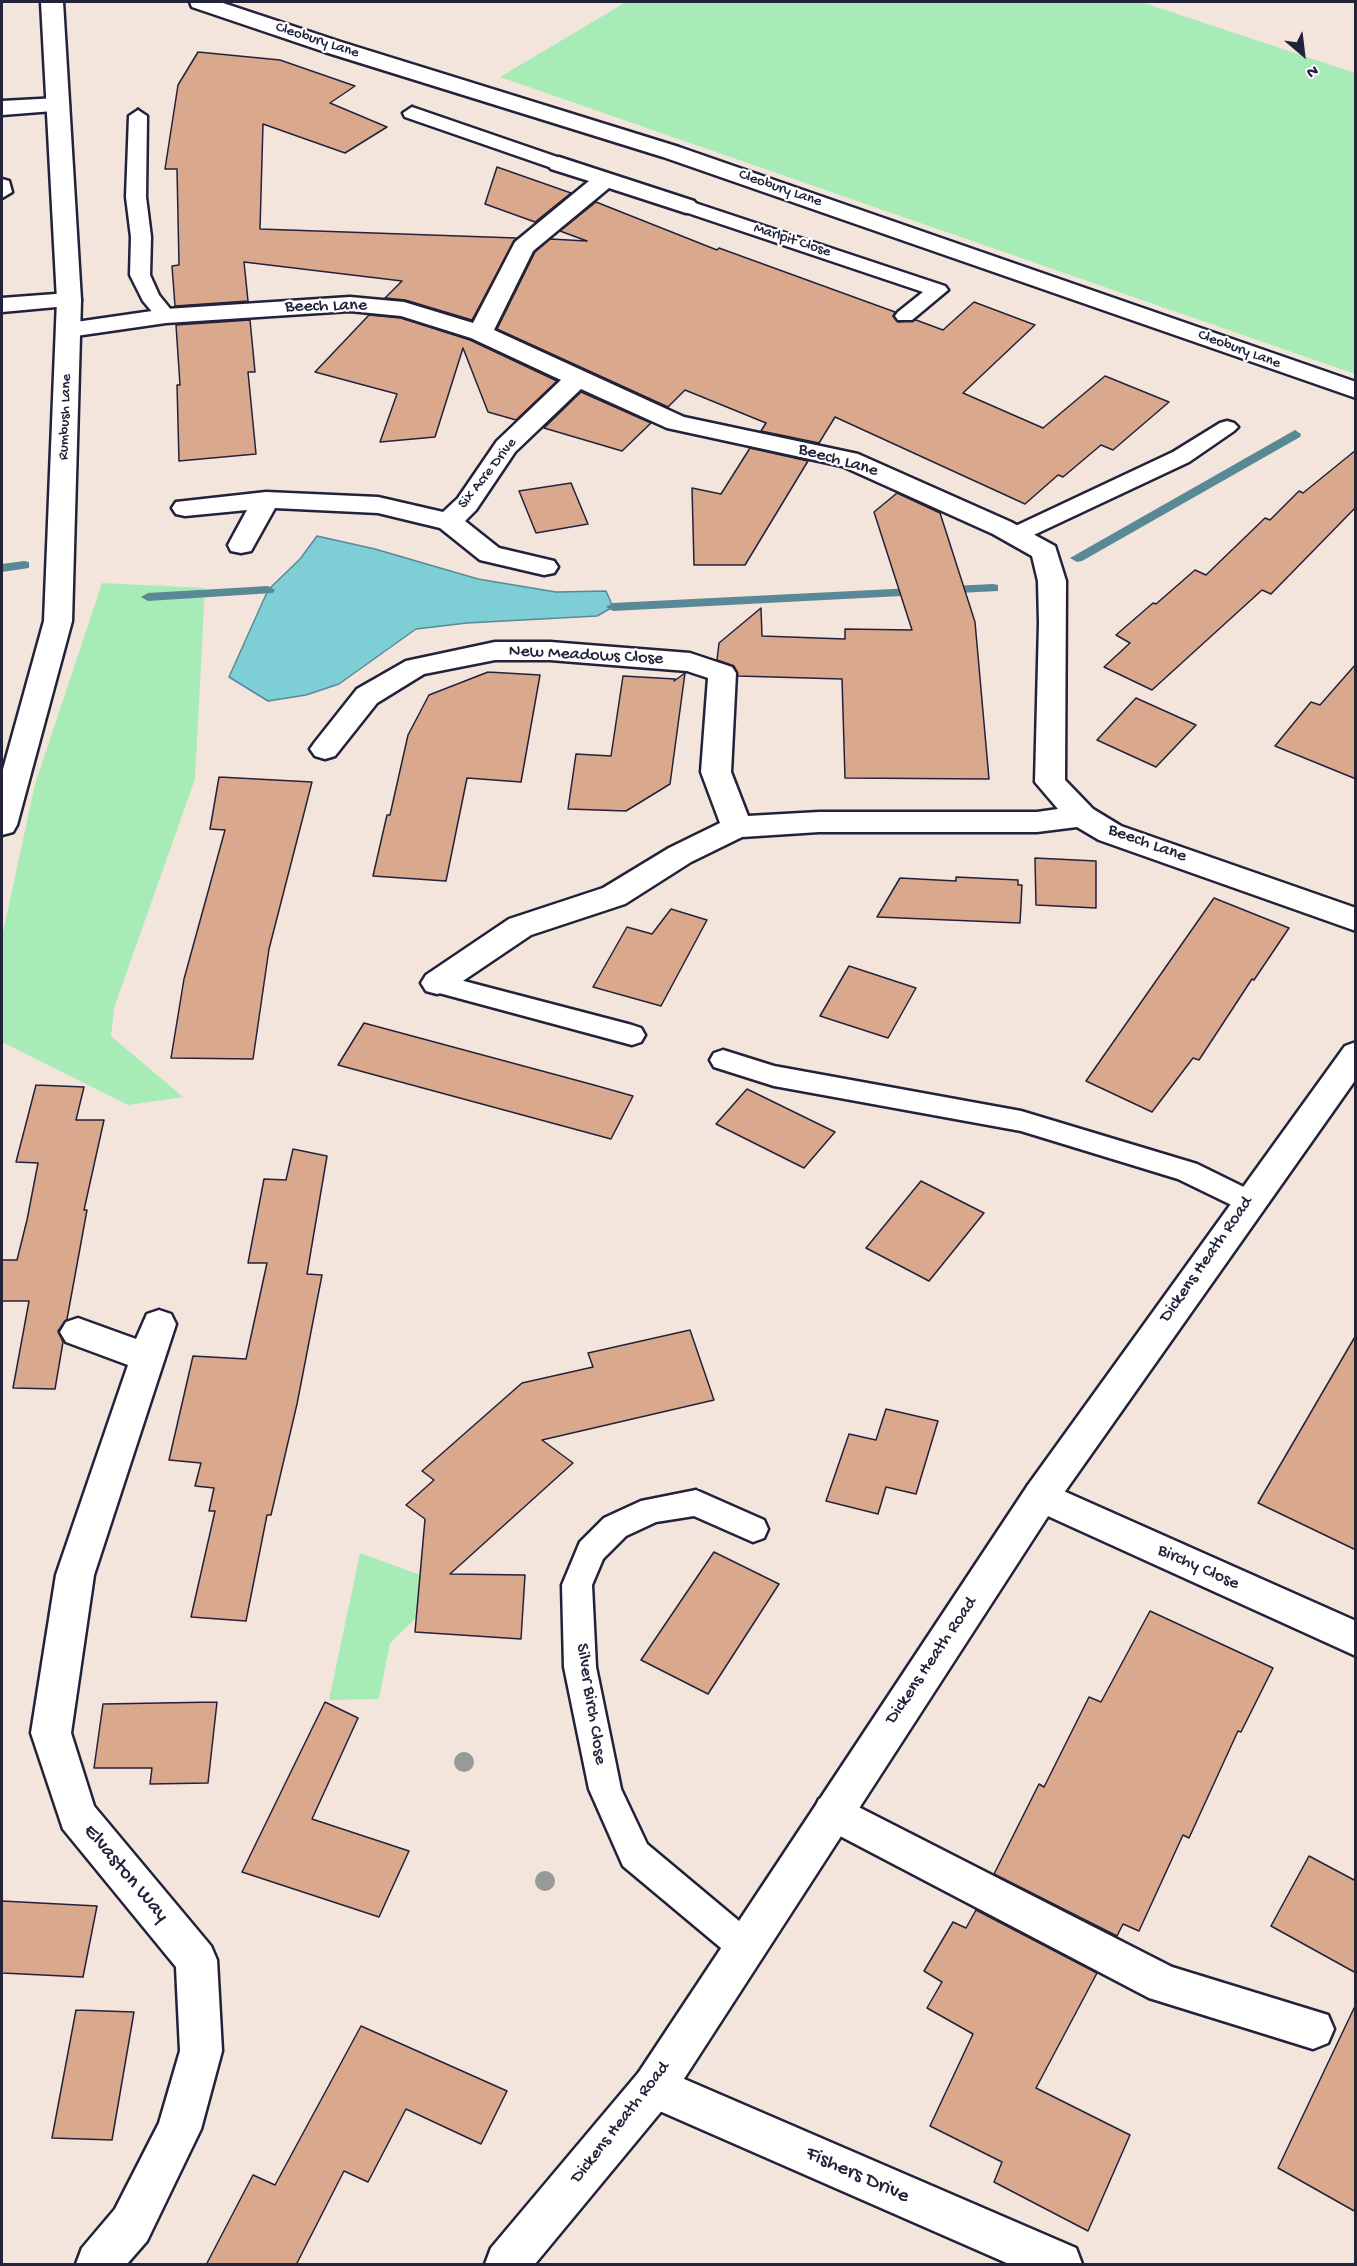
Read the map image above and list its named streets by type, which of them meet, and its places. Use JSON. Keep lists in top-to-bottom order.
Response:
{
  "streets": {
    "street": [
      "Cleobury Lane",
      "Marlpit Close",
      "Beech Lane",
      "Rumbush Lane",
      "Six Acre Drive",
      "New Meadows Close",
      "Dickens Heath Road",
      "Birchy Close",
      "Elvaston Way",
      "Fishers Drive"
    ],
    "lane": ["Silver Birch Close"]
  },
  "crossings": [
    ["Beech Lane", "Rumbush Lane"],
    ["Beech Lane", "Six Acre Drive"],
    ["Dickens Heath Road", "Birchy Close"],
    ["Dickens Heath Road", "Silver Birch Close"],
    ["Dickens Heath Road", "Fishers Drive"]
  ],
  "north": "bottom right"
}
